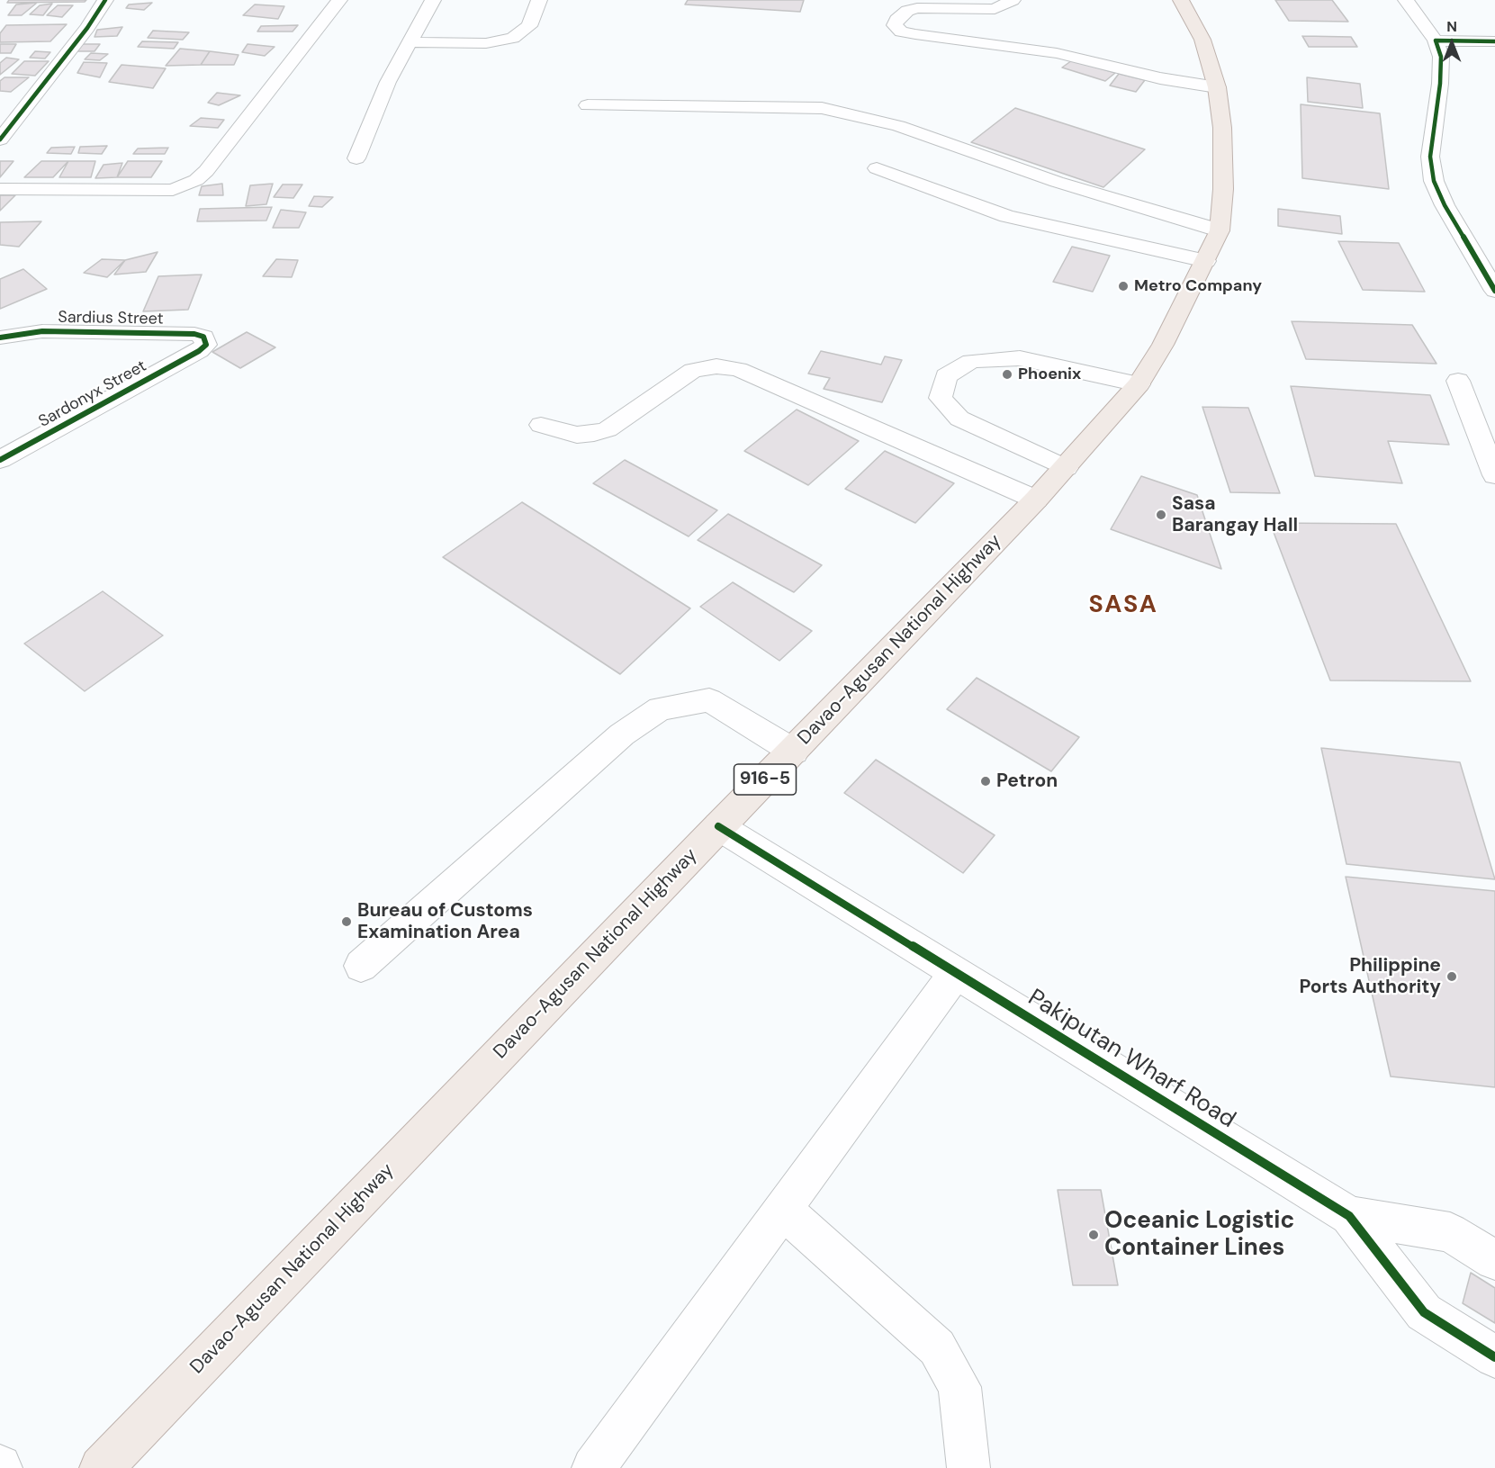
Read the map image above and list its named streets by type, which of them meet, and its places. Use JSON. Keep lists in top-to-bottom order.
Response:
{
  "streets": {
    "main road": ["Davao-Agusan National Highway", "916-5"],
    "street": ["Sardius Street", "Sardonyx Street", "Pakiputan Wharf Road"]
  },
  "crossings": [
    ["Sardius Street", "Sardonyx Street"],
    ["Davao-Agusan National Highway", "Pakiputan Wharf Road"]
  ],
  "districts": ["SASA"],
  "places": [
    "Metro Company",
    "Phoenix",
    "Sasa Barangay Hall",
    "Petron",
    "Bureau of Customs Examination Area",
    "Philippine Ports Authority",
    "Oceanic Logistic Container Lines"
  ],
  "north": "top"
}
